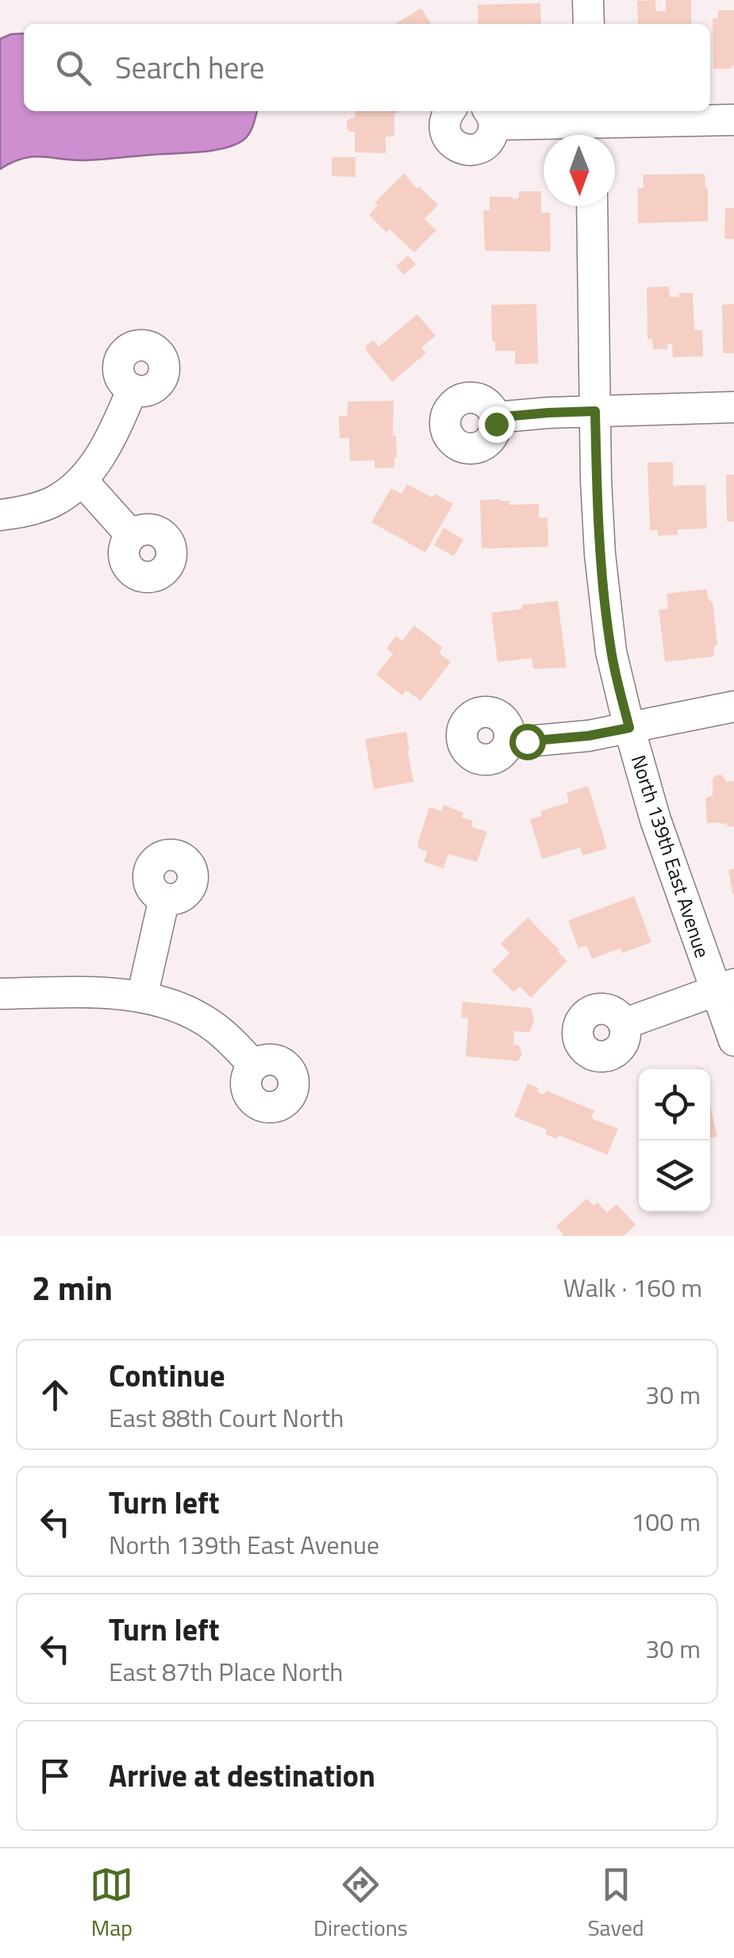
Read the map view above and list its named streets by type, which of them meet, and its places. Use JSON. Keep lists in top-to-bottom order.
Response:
{
  "streets": {
    "street": ["North 139th East Avenue"]
  },
  "north": "bottom",
  "page": {
    "search": "Search here",
    "heading": ["2 min", "Walk · 160 m"],
    "list": [
      ["Continue", "East 88th Court North", "30 m"],
      ["Turn left", "North 139th East Avenue", "100 m"],
      ["Turn left", "East 87th Place North", "30 m"],
      "Arrive at destination"
    ],
    "nav": ["Map", "Directions", "Saved"]
  }
}
